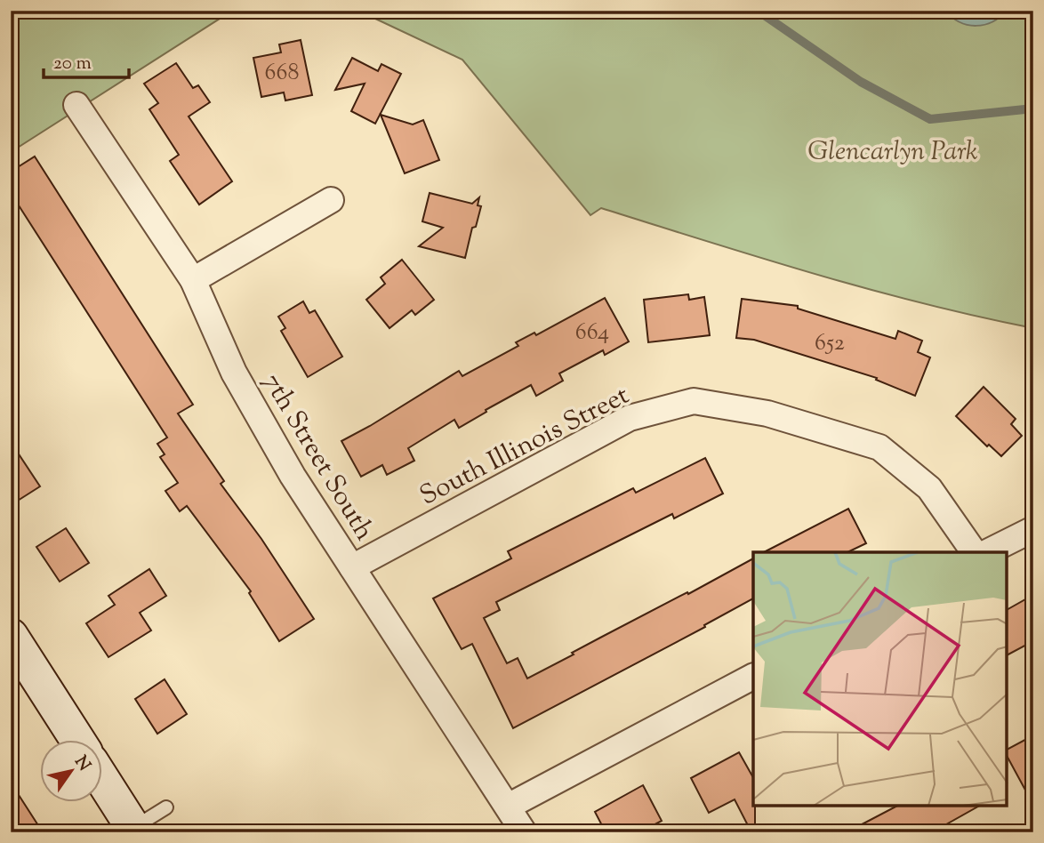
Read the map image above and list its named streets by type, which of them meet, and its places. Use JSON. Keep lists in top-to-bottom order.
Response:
{
  "streets": {
    "street": ["South Illinois Street", "7th Street South"]
  },
  "crossings": [
    ["South Illinois Street", "7th Street South"]
  ],
  "parks": ["Glencarlyn Park"],
  "house_numbers": ["668", "664", "652"],
  "scale_bar": "20 m",
  "north": "top right"
}
